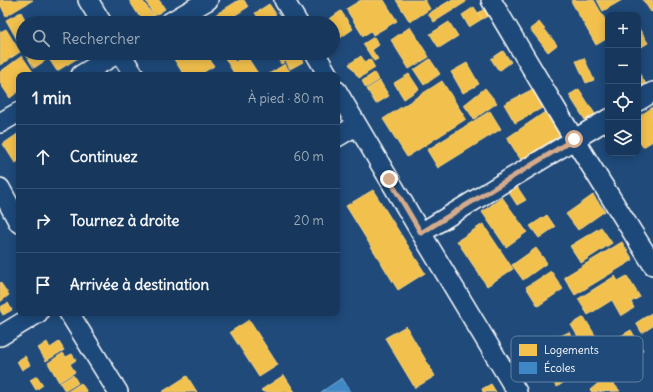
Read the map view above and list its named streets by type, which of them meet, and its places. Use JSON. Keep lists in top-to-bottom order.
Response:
{
  "legend": ["Logements", "Écoles"],
  "page": {
    "map_buttons": ["+", "−"],
    "search": "Rechercher",
    "heading": ["1 min", "À pied · 80 m"],
    "list": [
      ["Continuez", "60 m"],
      ["Tournez à droite", "20 m"],
      "Arrivée à destination"
    ]
  }
}
